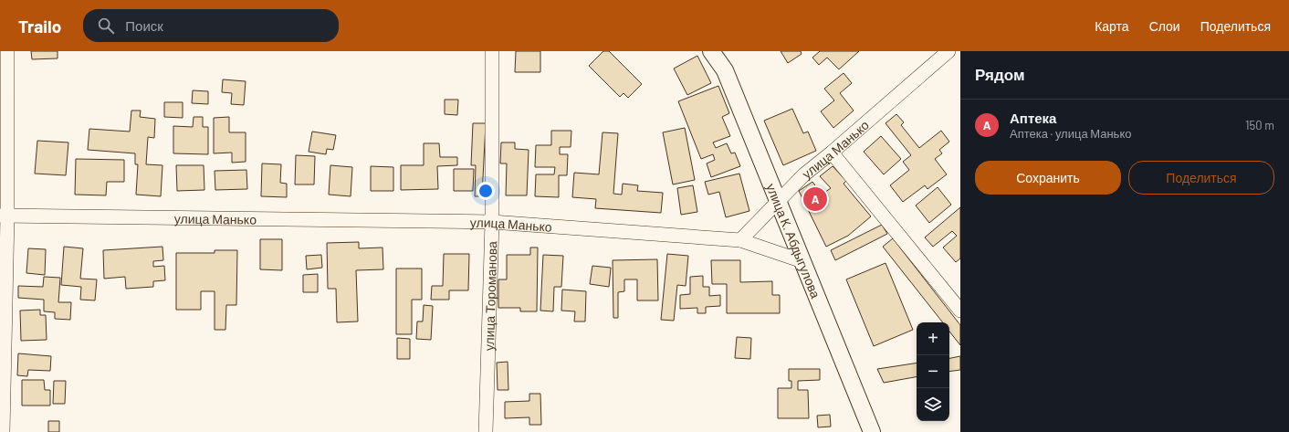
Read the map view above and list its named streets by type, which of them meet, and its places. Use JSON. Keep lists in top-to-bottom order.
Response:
{
  "streets": {
    "street": ["улица Манько", "улица К. Абдыгулова", "улица Тороманова"]
  },
  "crossings": [
    ["улица Манько", "улица К. Абдыгулова"],
    ["улица Манько", "улица Тороманова"]
  ],
  "page": {
    "header": "Trailo",
    "search": "Поиск",
    "nav": ["Карта", "Слои", "Поделиться"],
    "heading": "Рядом",
    "list": [
      {
        "mark": "A",
        "name": "Аптека",
        "note": "Аптека · улица Манько",
        "value": "150 m"
      }
    ],
    "buttons": ["Сохранить", "Поделиться"],
    "pins": "A",
    "map_buttons": ["+", "−"]
  }
}
